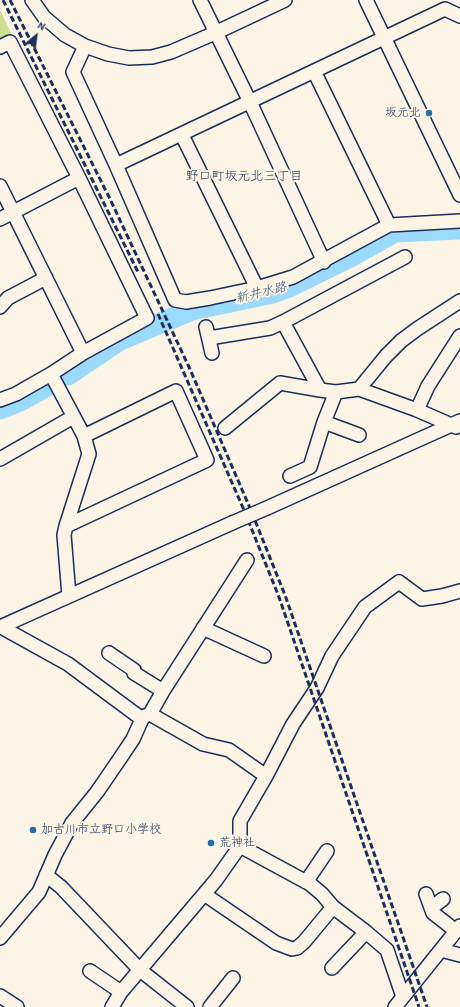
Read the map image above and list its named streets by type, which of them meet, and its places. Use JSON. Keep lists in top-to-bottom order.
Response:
{
  "districts": ["野口町坂元北三丁目"],
  "water": ["新井水路"],
  "places": ["坂元北", "加古川市立野口小学校", "荒神社"],
  "north": "top right"
}
